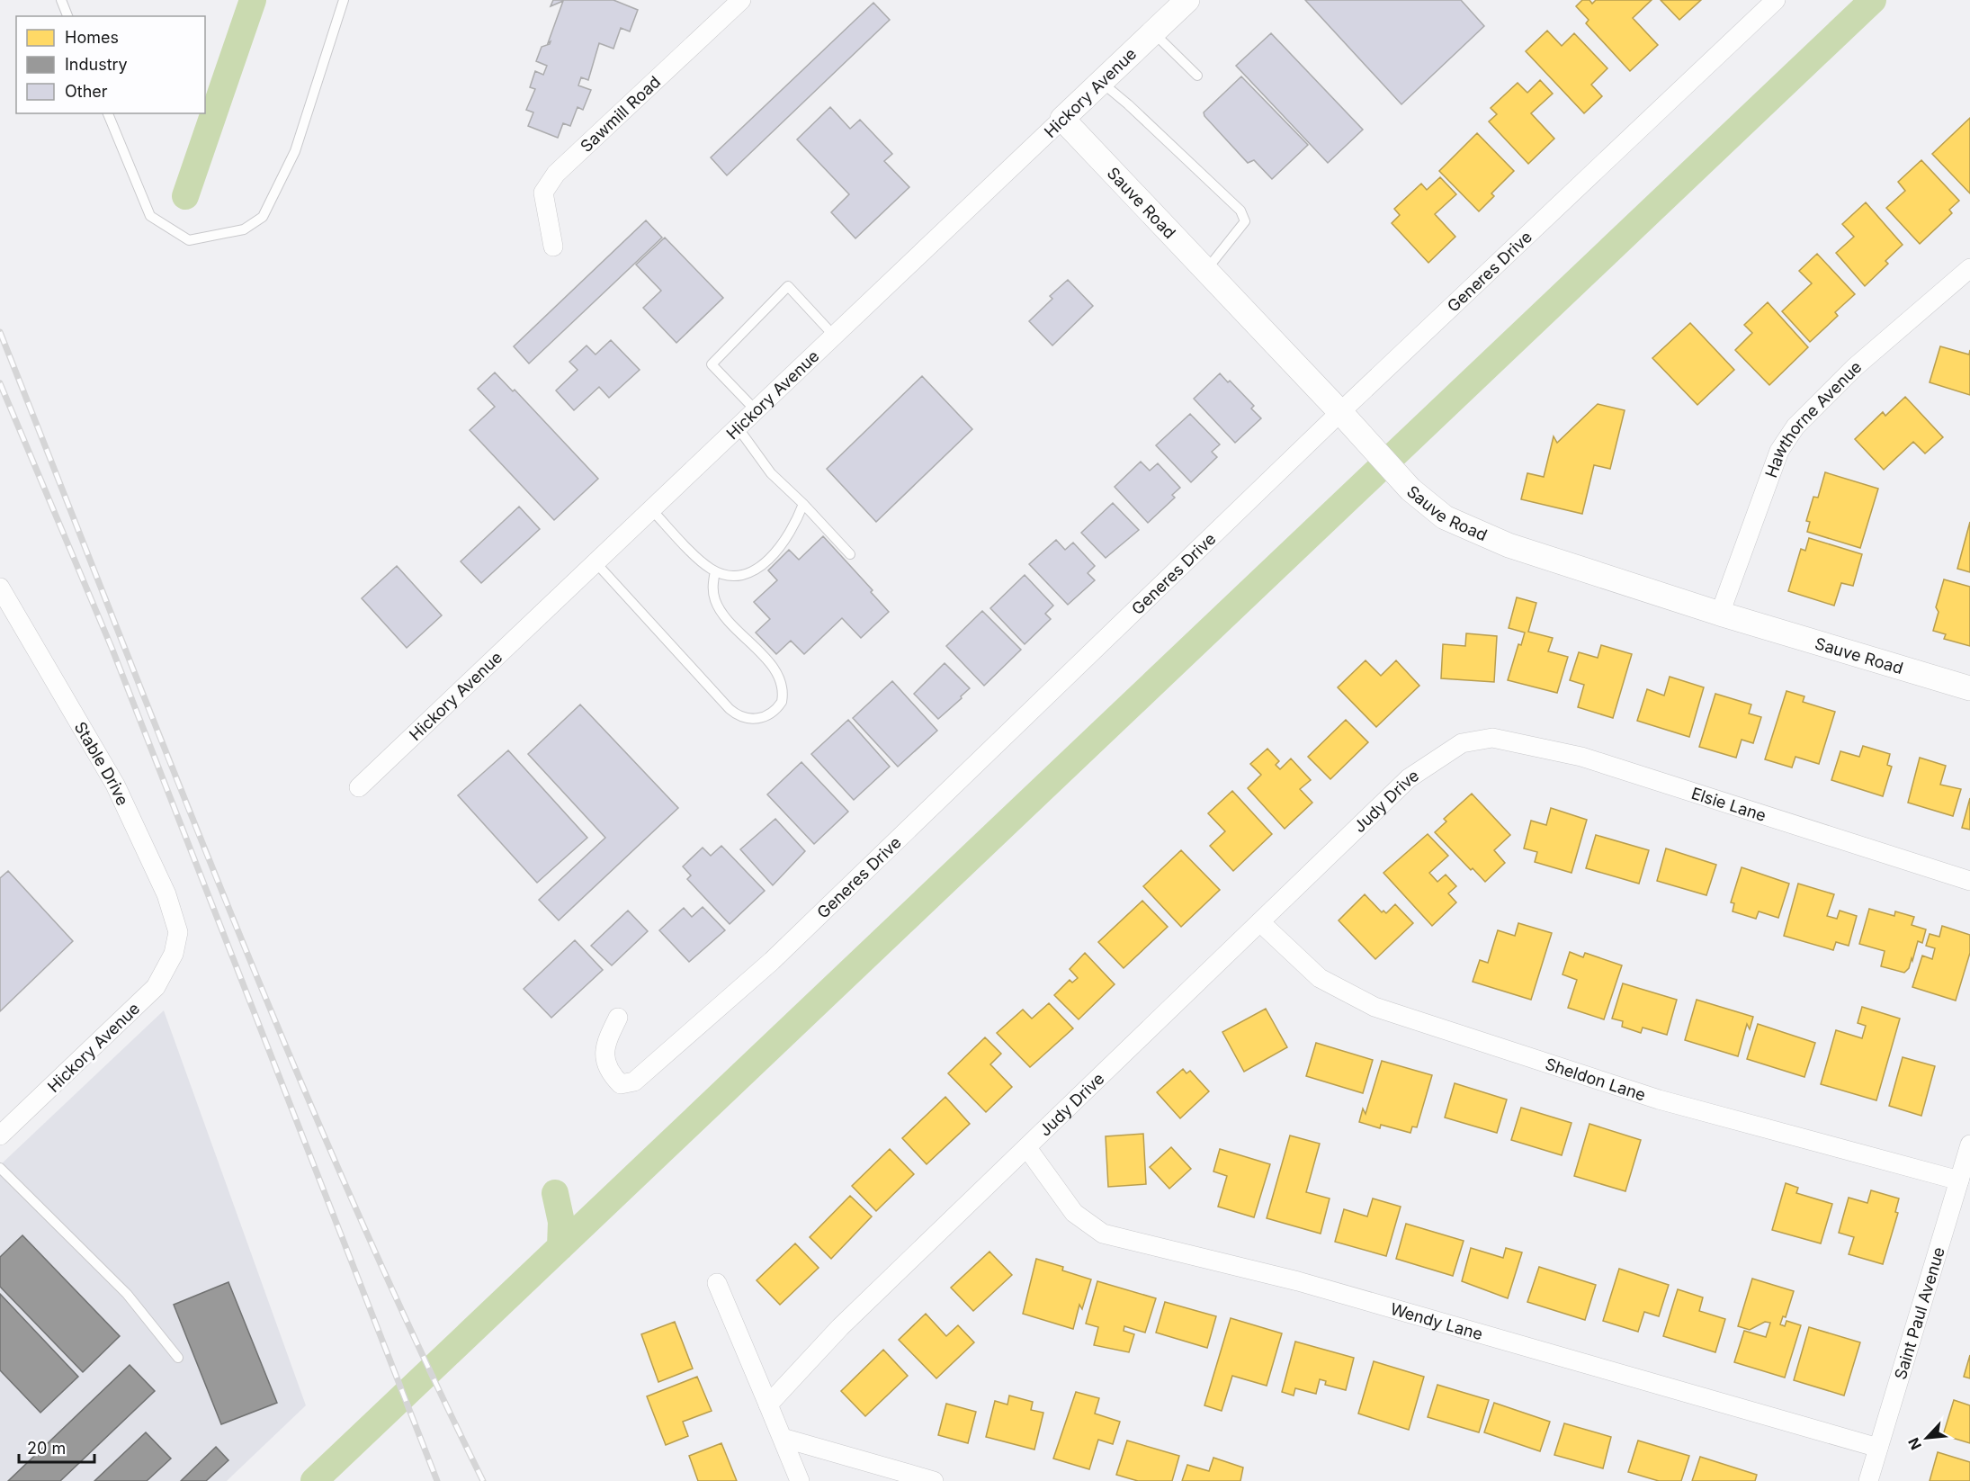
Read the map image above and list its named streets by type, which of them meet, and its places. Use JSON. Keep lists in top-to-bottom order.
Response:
{
  "streets": {
    "street": [
      "Hickory Avenue",
      "Sawmill Road",
      "Sauve Road",
      "Generes Drive",
      "Hawthorne Avenue",
      "Stable Drive",
      "Judy Drive",
      "Elsie Lane",
      "Sheldon Lane",
      "Saint Paul Avenue",
      "Wendy Lane"
    ]
  },
  "crossings": [
    ["Hickory Avenue", "Sauve Road"],
    ["Hickory Avenue", "Stable Drive"],
    ["Sauve Road", "Generes Drive"],
    ["Sauve Road", "Hawthorne Avenue"],
    ["Judy Drive", "Elsie Lane"],
    ["Judy Drive", "Sheldon Lane"],
    ["Judy Drive", "Wendy Lane"],
    ["Sheldon Lane", "Saint Paul Avenue"],
    ["Saint Paul Avenue", "Wendy Lane"]
  ],
  "legend": ["Homes", "Industry", "Other"],
  "scale_bar": "20 m",
  "north": "bottom left"
}
